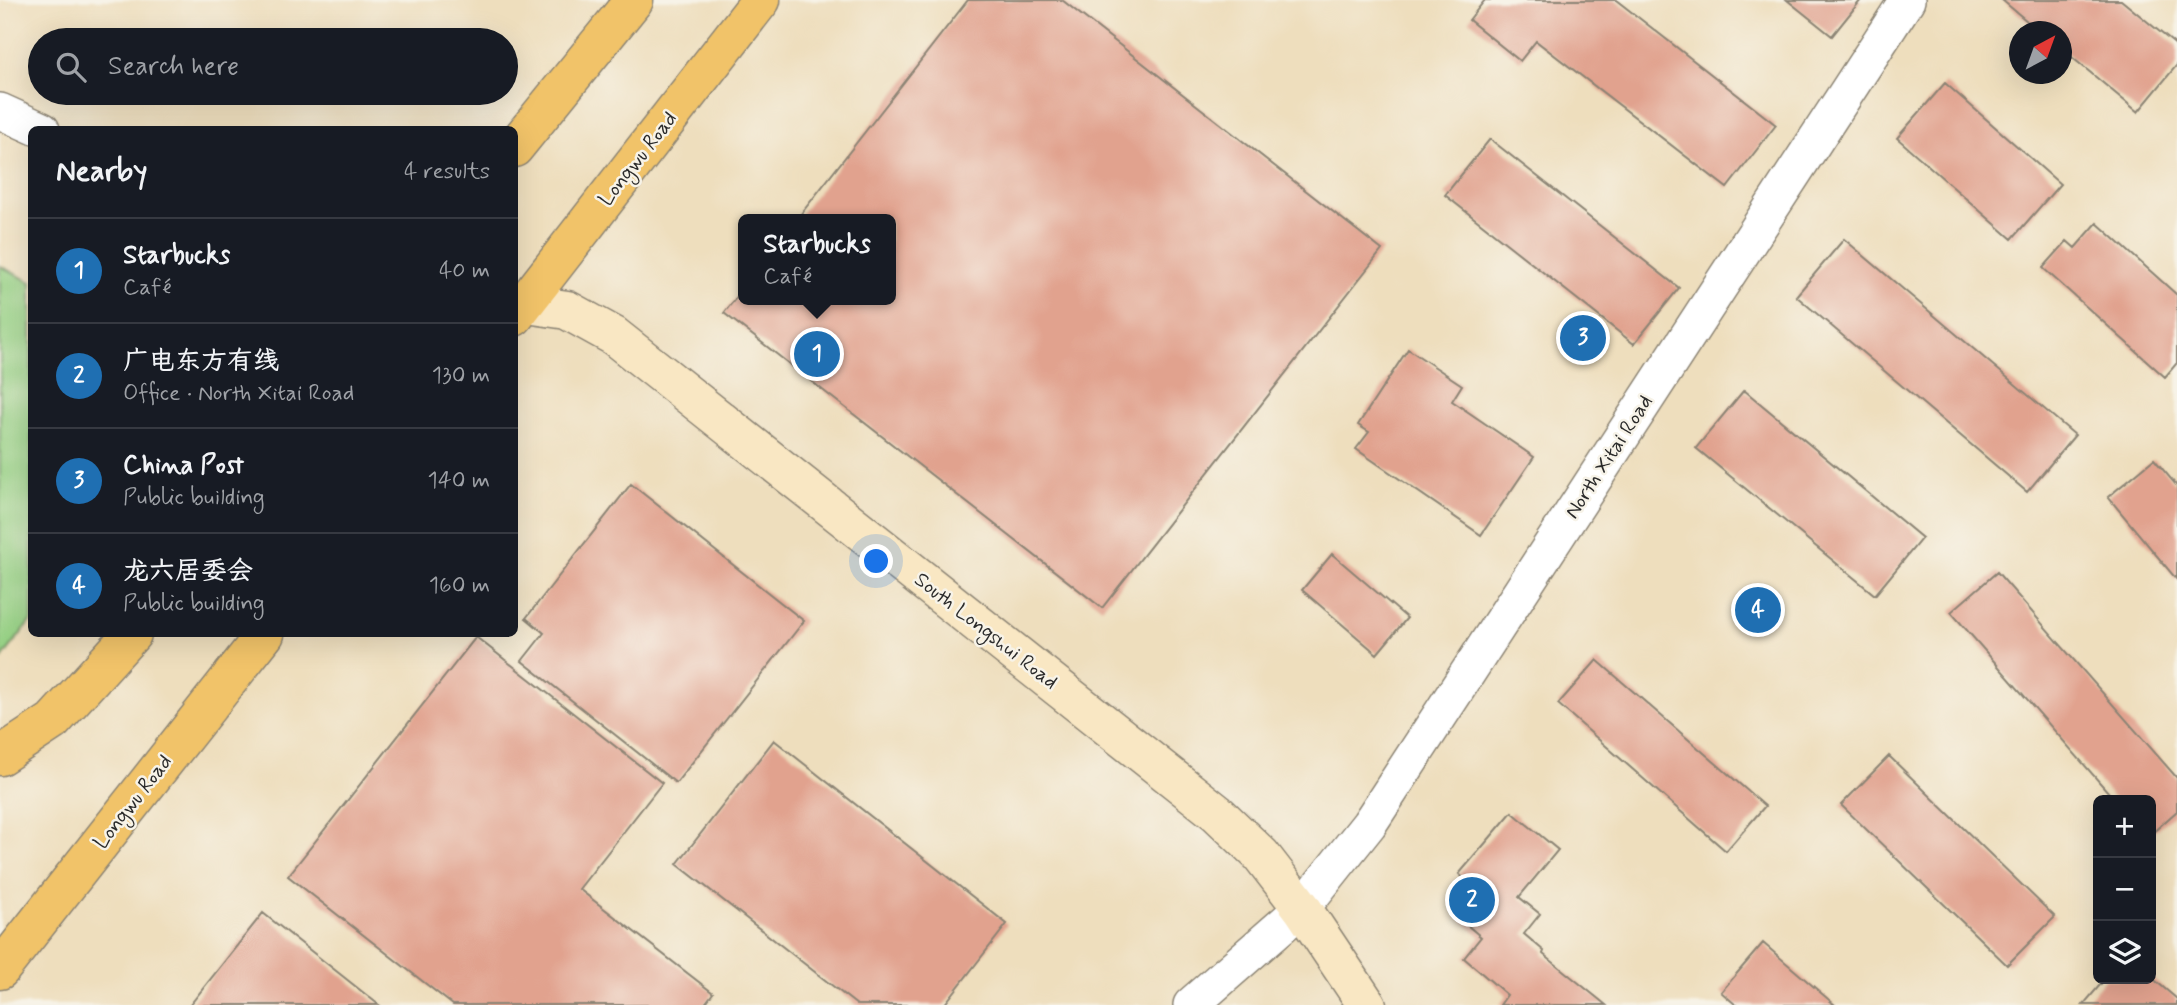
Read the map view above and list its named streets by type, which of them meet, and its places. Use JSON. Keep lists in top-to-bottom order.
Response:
{
  "streets": {
    "main road": ["Longwu Road", "South Longshui Road"],
    "street": ["North Xitai Road"]
  },
  "crossings": [
    ["Longwu Road", "South Longshui Road"],
    ["North Xitai Road", "South Longshui Road"]
  ],
  "north": "top right",
  "page": {
    "search": "Search here",
    "heading": ["Nearby", "4 results"],
    "popup": ["Starbucks", "Café"],
    "list": [
      {
        "mark": "1",
        "name": "Starbucks",
        "note": "Café",
        "value": "40 m"
      },
      {
        "mark": "2",
        "name": "广电东方有线",
        "note": "Office · North Xitai Road",
        "value": "130 m"
      },
      {
        "mark": "3",
        "name": "China Post",
        "note": "Public building",
        "value": "140 m"
      },
      {
        "mark": "4",
        "name": "龙六居委会",
        "note": "Public building",
        "value": "160 m"
      }
    ],
    "pins": [
      "3",
      "1",
      "4",
      "2"
    ],
    "map_buttons": ["+", "−"]
  }
}
